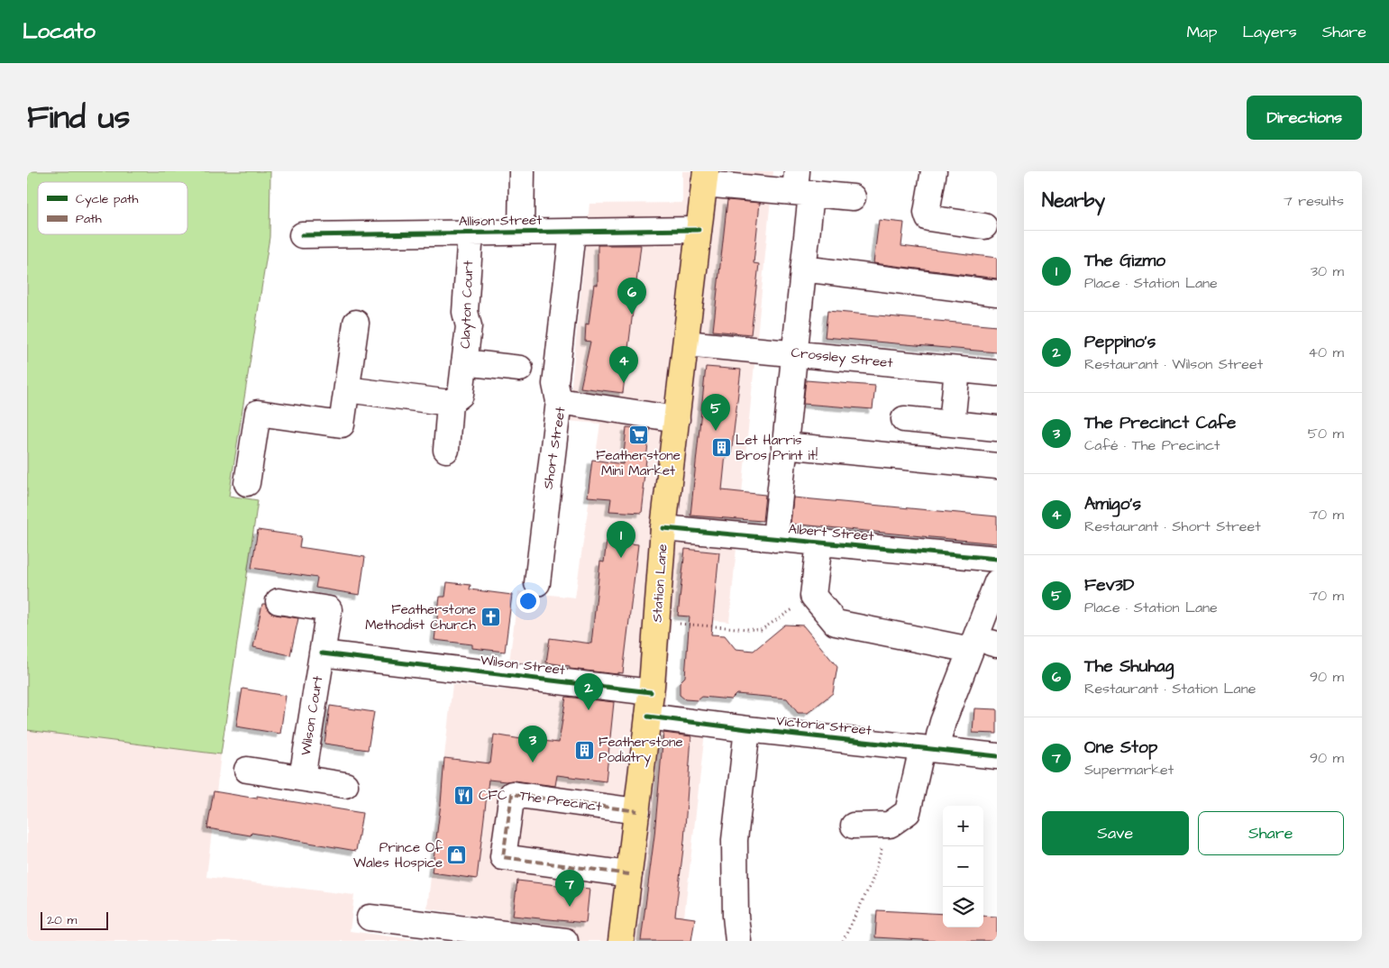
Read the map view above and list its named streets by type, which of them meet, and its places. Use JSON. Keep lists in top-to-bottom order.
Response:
{
  "streets": {
    "main road": ["Station Lane"],
    "street": [
      "Allison Street",
      "Clayton Court",
      "Crossley Street",
      "Short Street",
      "Albert Street",
      "Wilson Street",
      "Wilson Court",
      "Victoria Street",
      "The Precinct"
    ]
  },
  "crossings": [
    ["Allison Street", "Clayton Court"],
    ["Allison Street", "Station Lane"],
    ["Crossley Street", "Station Lane"],
    ["Short Street", "Station Lane"],
    ["Albert Street", "Station Lane"],
    ["Station Lane", "Wilson Street"],
    ["Station Lane", "Victoria Street"],
    ["Station Lane", "The Precinct"],
    ["Wilson Street", "Wilson Court"],
    ["Wilson Street", "Victoria Street"]
  ],
  "places": {
    "supermarket": ["Featherstone Mini Market"],
    "building": ["Let Harris Bros Print it!", "Featherstone Podiatry"],
    "church": ["Featherstone Methodist Church"],
    "restaurant": ["CFC"],
    "shop": ["Prince Of Wales Hospice"]
  },
  "legend": ["Cycle path", "Path"],
  "scale_bar": "20 m",
  "page": {
    "header": "Locato",
    "nav": ["Map", "Layers", "Share"],
    "title": "Find us",
    "buttons": [
      "Directions",
      ["Save", "Share"]
    ],
    "heading": ["Nearby", "7 results"],
    "list": [
      {
        "mark": "1",
        "name": "The Gizmo",
        "note": "Place · Station Lane",
        "value": "30 m"
      },
      {
        "mark": "2",
        "name": "Peppino's",
        "note": "Restaurant · Wilson Street",
        "value": "40 m"
      },
      {
        "mark": "3",
        "name": "The Precinct Cafe",
        "note": "Café · The Precinct",
        "value": "50 m"
      },
      {
        "mark": "4",
        "name": "Amigo's",
        "note": "Restaurant · Short Street",
        "value": "70 m"
      },
      {
        "mark": "5",
        "name": "Fev3D",
        "note": "Place · Station Lane",
        "value": "70 m"
      },
      {
        "mark": "6",
        "name": "The Shuhag",
        "note": "Restaurant · Station Lane",
        "value": "90 m"
      },
      {
        "mark": "7",
        "name": "One Stop",
        "note": "Supermarket",
        "value": "90 m"
      }
    ],
    "pins": [
      "6",
      "4",
      "5",
      "1",
      "2",
      "3",
      "7"
    ],
    "map_buttons": ["+", "−"],
    "scale": "20 m"
  }
}
